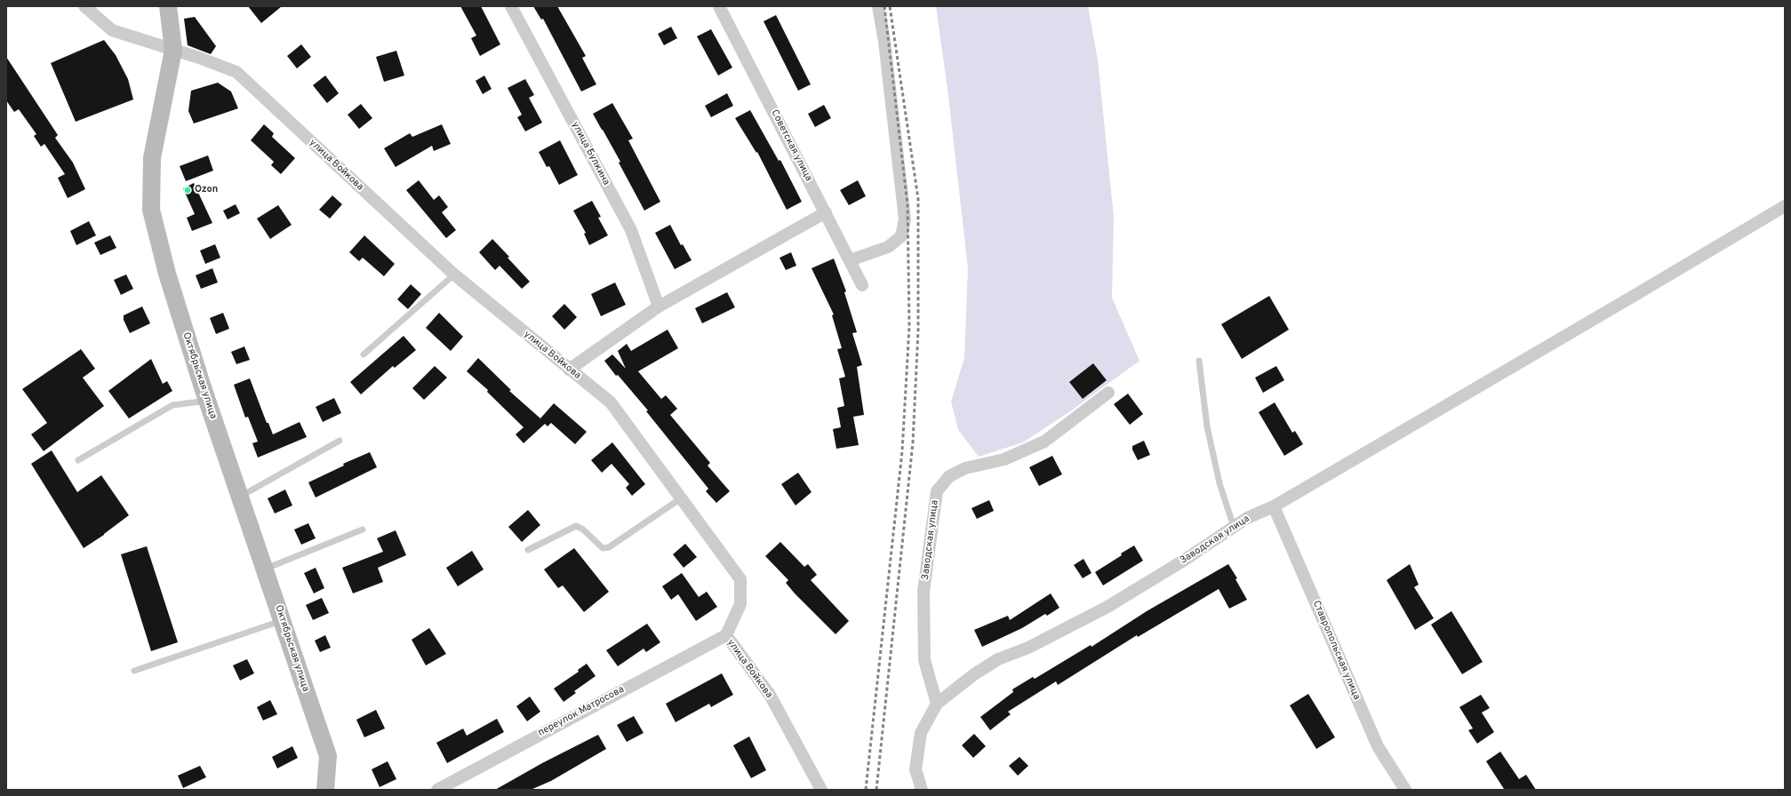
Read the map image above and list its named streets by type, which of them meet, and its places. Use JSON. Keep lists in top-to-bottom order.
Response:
{
  "streets": {
    "main road": ["Октябрьская улица"],
    "street": [
      "Советская улица",
      "улица Булкина",
      "улица Войкова",
      "Заводская улица",
      "Ставропольская улица",
      "переулок Матросова"
    ]
  },
  "crossings": [
    ["улица Войкова", "Октябрьская улица"],
    ["улица Войкова", "переулок Матросова"],
    ["Заводская улица", "Ставропольская улица"]
  ],
  "places": ["Ozon"]
}
